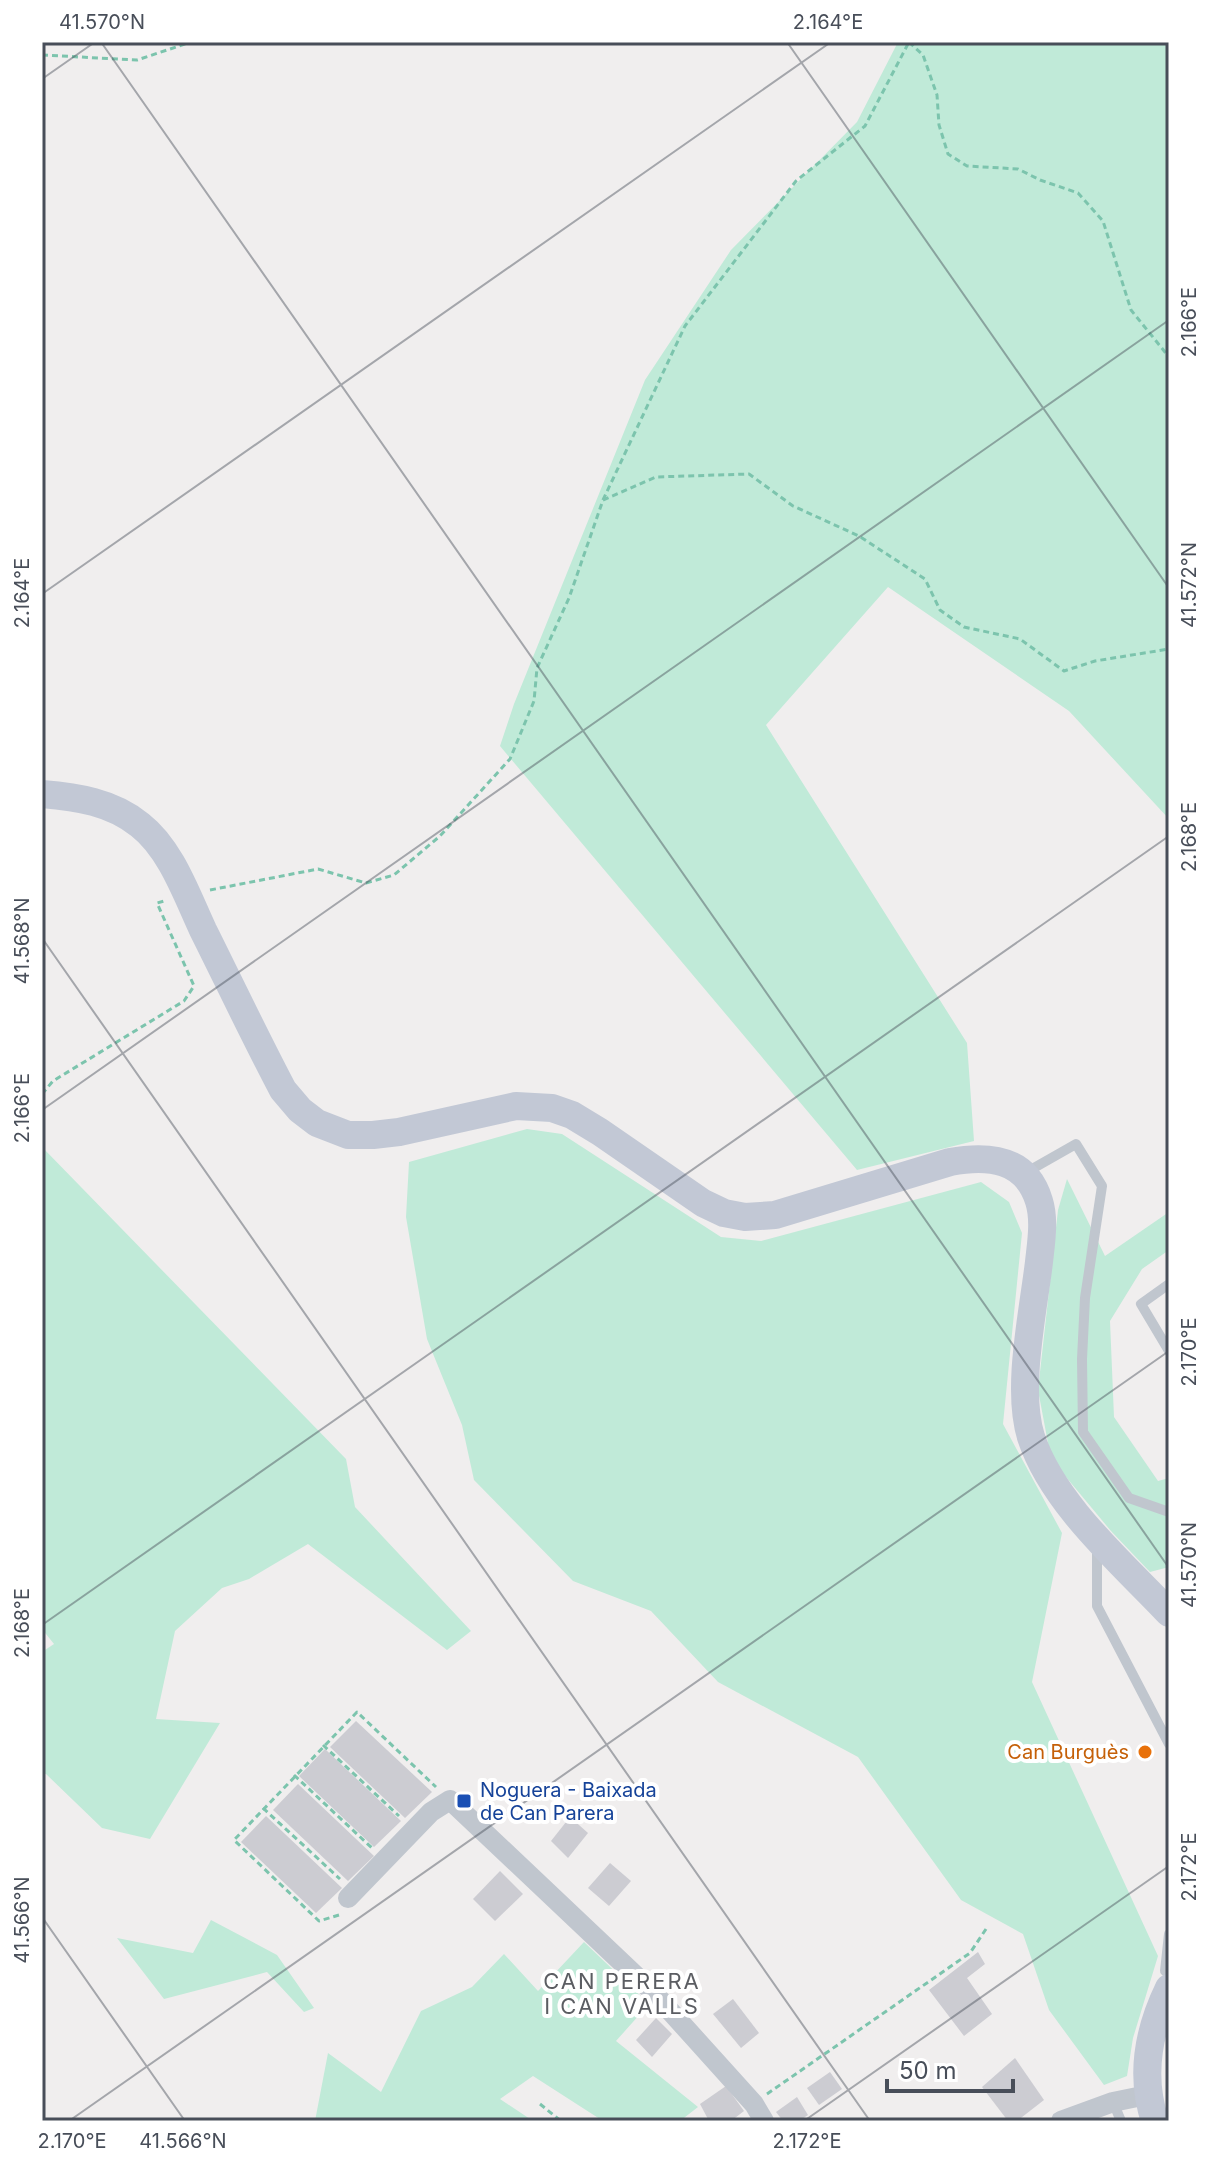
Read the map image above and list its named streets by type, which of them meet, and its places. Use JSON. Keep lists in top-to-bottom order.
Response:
{
  "districts": ["CAN PERERA I CAN VALLS"],
  "places": {
    "other": ["Can Burguès"],
    "transit": ["Noguera - Baixada de Can Parera"]
  },
  "scale_bar": "50 m",
  "coordinates": [
    "41.570°N",
    "2.164°E",
    "2.166°E",
    "41.572°N",
    "2.168°E",
    "41.568°N",
    "2.170°E",
    "2.172°E",
    "41.566°N"
  ]
}
